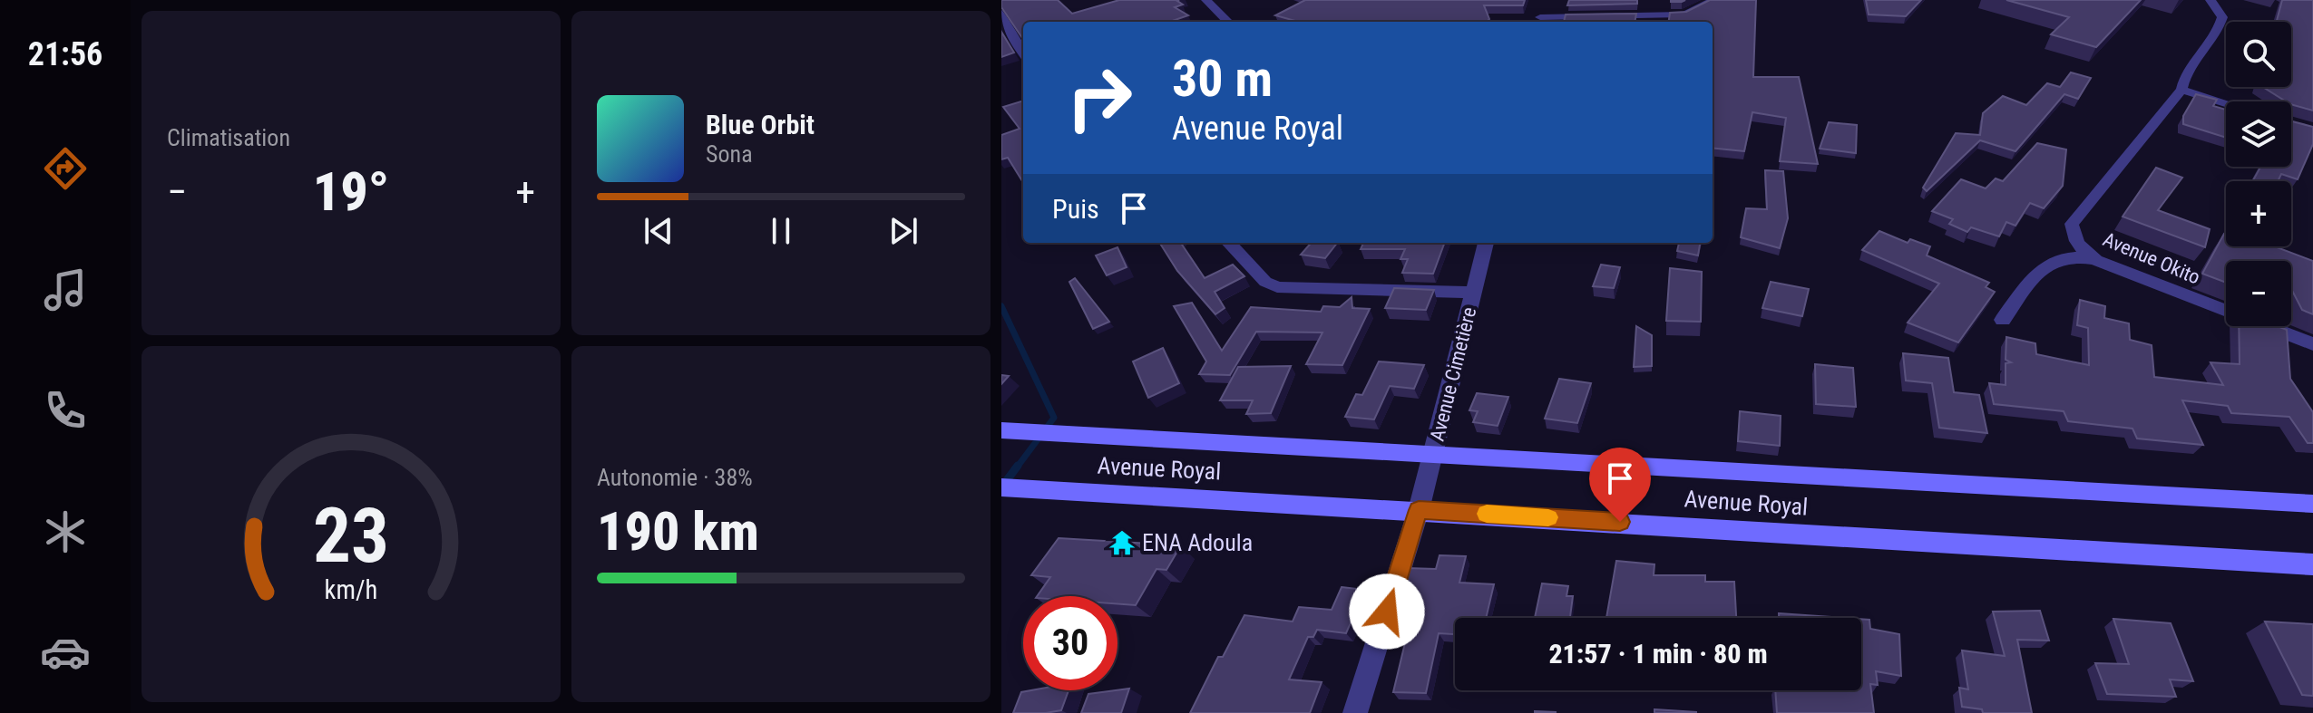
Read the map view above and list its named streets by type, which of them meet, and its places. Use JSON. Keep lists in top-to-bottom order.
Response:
{
  "streets": {
    "street": ["Avenue Okito", "Avenue Cimetière", "Avenue Royal"]
  },
  "crossings": [
    ["Avenue Cimetière", "Avenue Royal"]
  ],
  "places": {
    "temple": ["ENA Adoula"]
  },
  "page": {
    "tabs": "21:56",
    "tile": [
      "Climatisation",
      ["Autonomie · 38%", "190 km"]
    ],
    "map_buttons": ["+", "−"],
    "turn": ["30 m", "Avenue Royal"],
    "song": ["Blue Orbit", "Sona"],
    "heat": ["−", "19°", "+"],
    "then": "Puis",
    "limit": "30",
    "trip": "21:57 · 1 min · 80 m",
    "gauge": ["23", "km/h"]
  }
}
